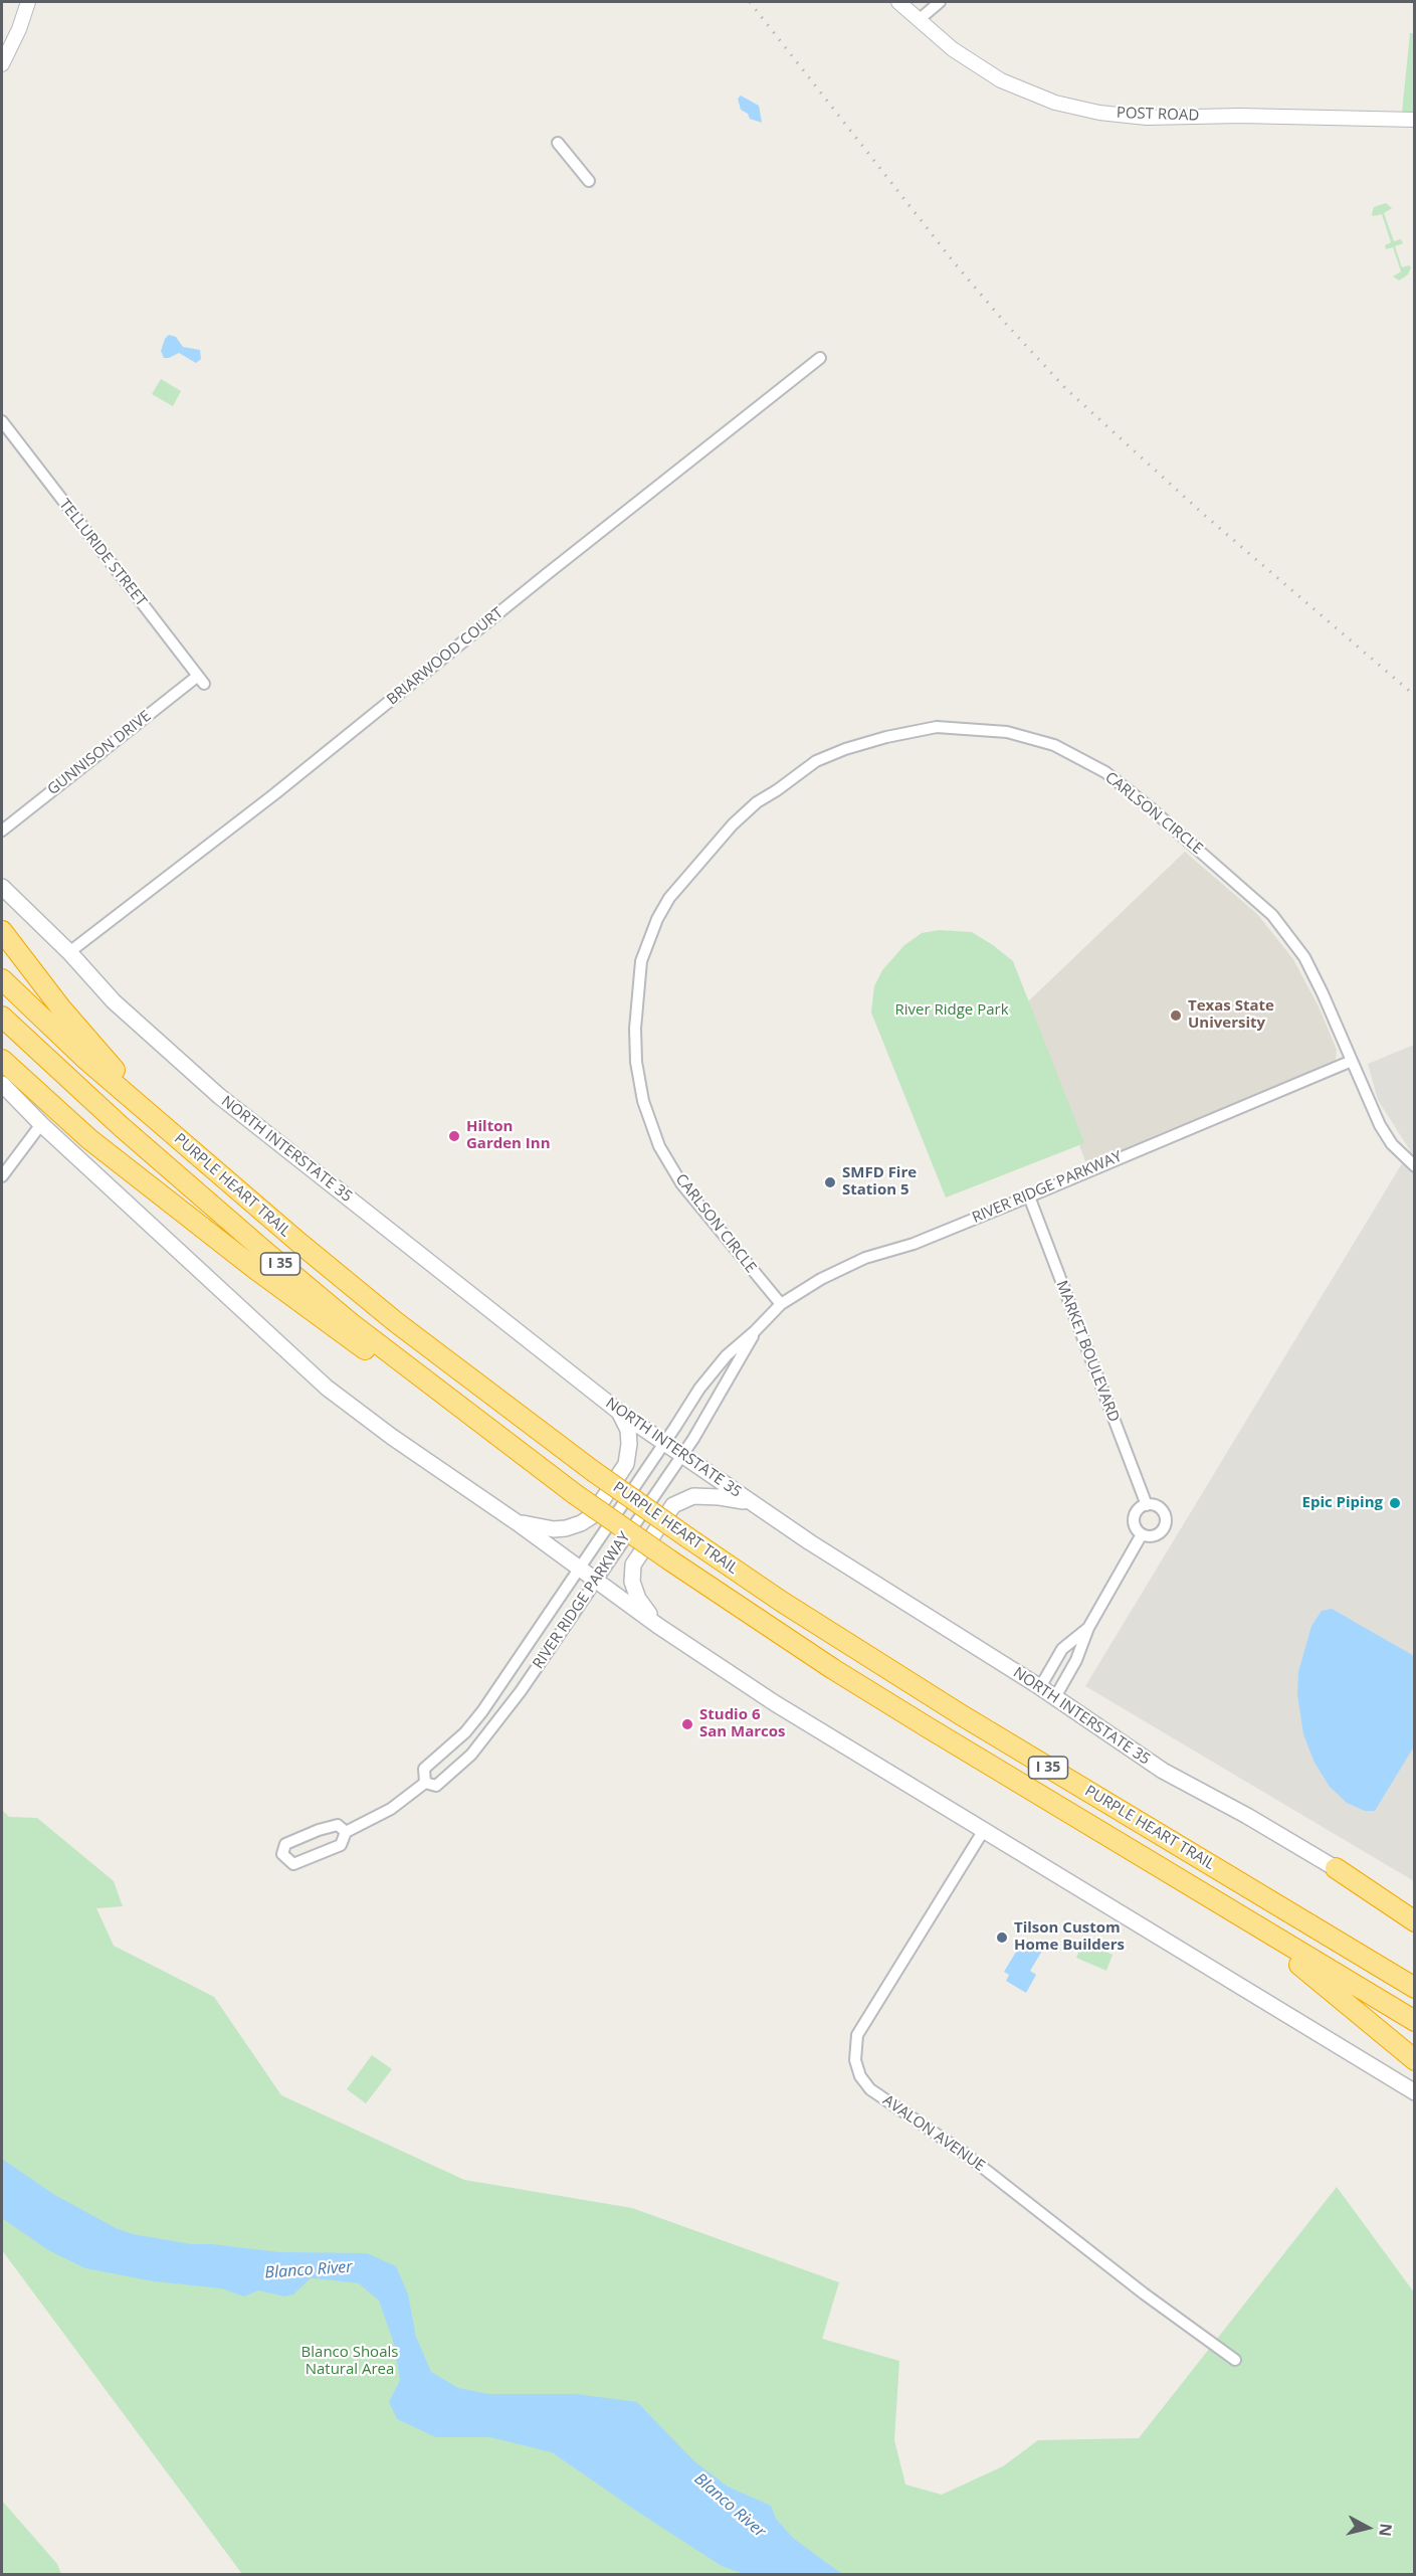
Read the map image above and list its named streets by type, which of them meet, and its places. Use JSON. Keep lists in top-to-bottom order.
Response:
{
  "streets": {
    "highway": ["PURPLE HEART TRAIL", "I 35"],
    "main road": ["NORTH INTERSTATE 35"],
    "street": [
      "POST ROAD",
      "TELLURIDE STREET",
      "BRIARWOOD COURT",
      "GUNNISON DRIVE",
      "CARLSON CIRCLE",
      "RIVER RIDGE PARKWAY",
      "MARKET BOULEVARD",
      "AVALON AVENUE"
    ]
  },
  "crossings": [
    ["TELLURIDE STREET", "GUNNISON DRIVE"],
    ["BRIARWOOD COURT", "NORTH INTERSTATE 35"],
    ["CARLSON CIRCLE", "RIVER RIDGE PARKWAY"],
    ["NORTH INTERSTATE 35", "RIVER RIDGE PARKWAY"],
    ["RIVER RIDGE PARKWAY", "MARKET BOULEVARD"]
  ],
  "water": ["Blanco River"],
  "parks": ["River Ridge Park", "Blanco Shoals Natural Area"],
  "places": [
    "Texas State University",
    "Hilton Garden Inn",
    "SMFD Fire Station 5",
    "Epic Piping",
    "Studio 6 San Marcos",
    "Tilson Custom Home Builders"
  ],
  "north": "right"
}
